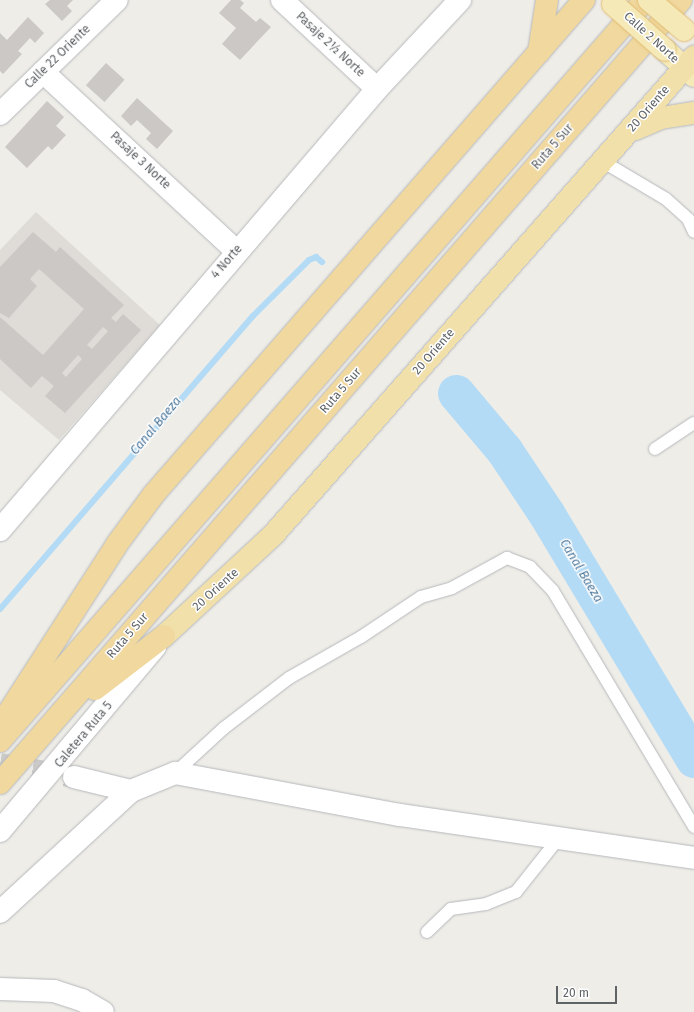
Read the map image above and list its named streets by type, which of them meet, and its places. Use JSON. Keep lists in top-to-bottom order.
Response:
{
  "streets": {
    "highway": ["20 Oriente", "Ruta 5 Sur"],
    "main road": ["Calle 2 Norte"],
    "street": [
      "Pasaje 2½ Norte",
      "Calle 22 Oriente",
      "Pasaje 3 Norte",
      "4 Norte",
      "Caletera Ruta 5"
    ]
  },
  "crossings": [
    ["Calle 2 Norte", "20 Oriente"],
    ["Pasaje 2½ Norte", "4 Norte"],
    ["Calle 22 Oriente", "Pasaje 3 Norte"],
    ["20 Oriente", "Caletera Ruta 5"],
    ["Pasaje 3 Norte", "4 Norte"]
  ],
  "water": ["Canal Baeza"],
  "scale_bar": "20 m"
}
